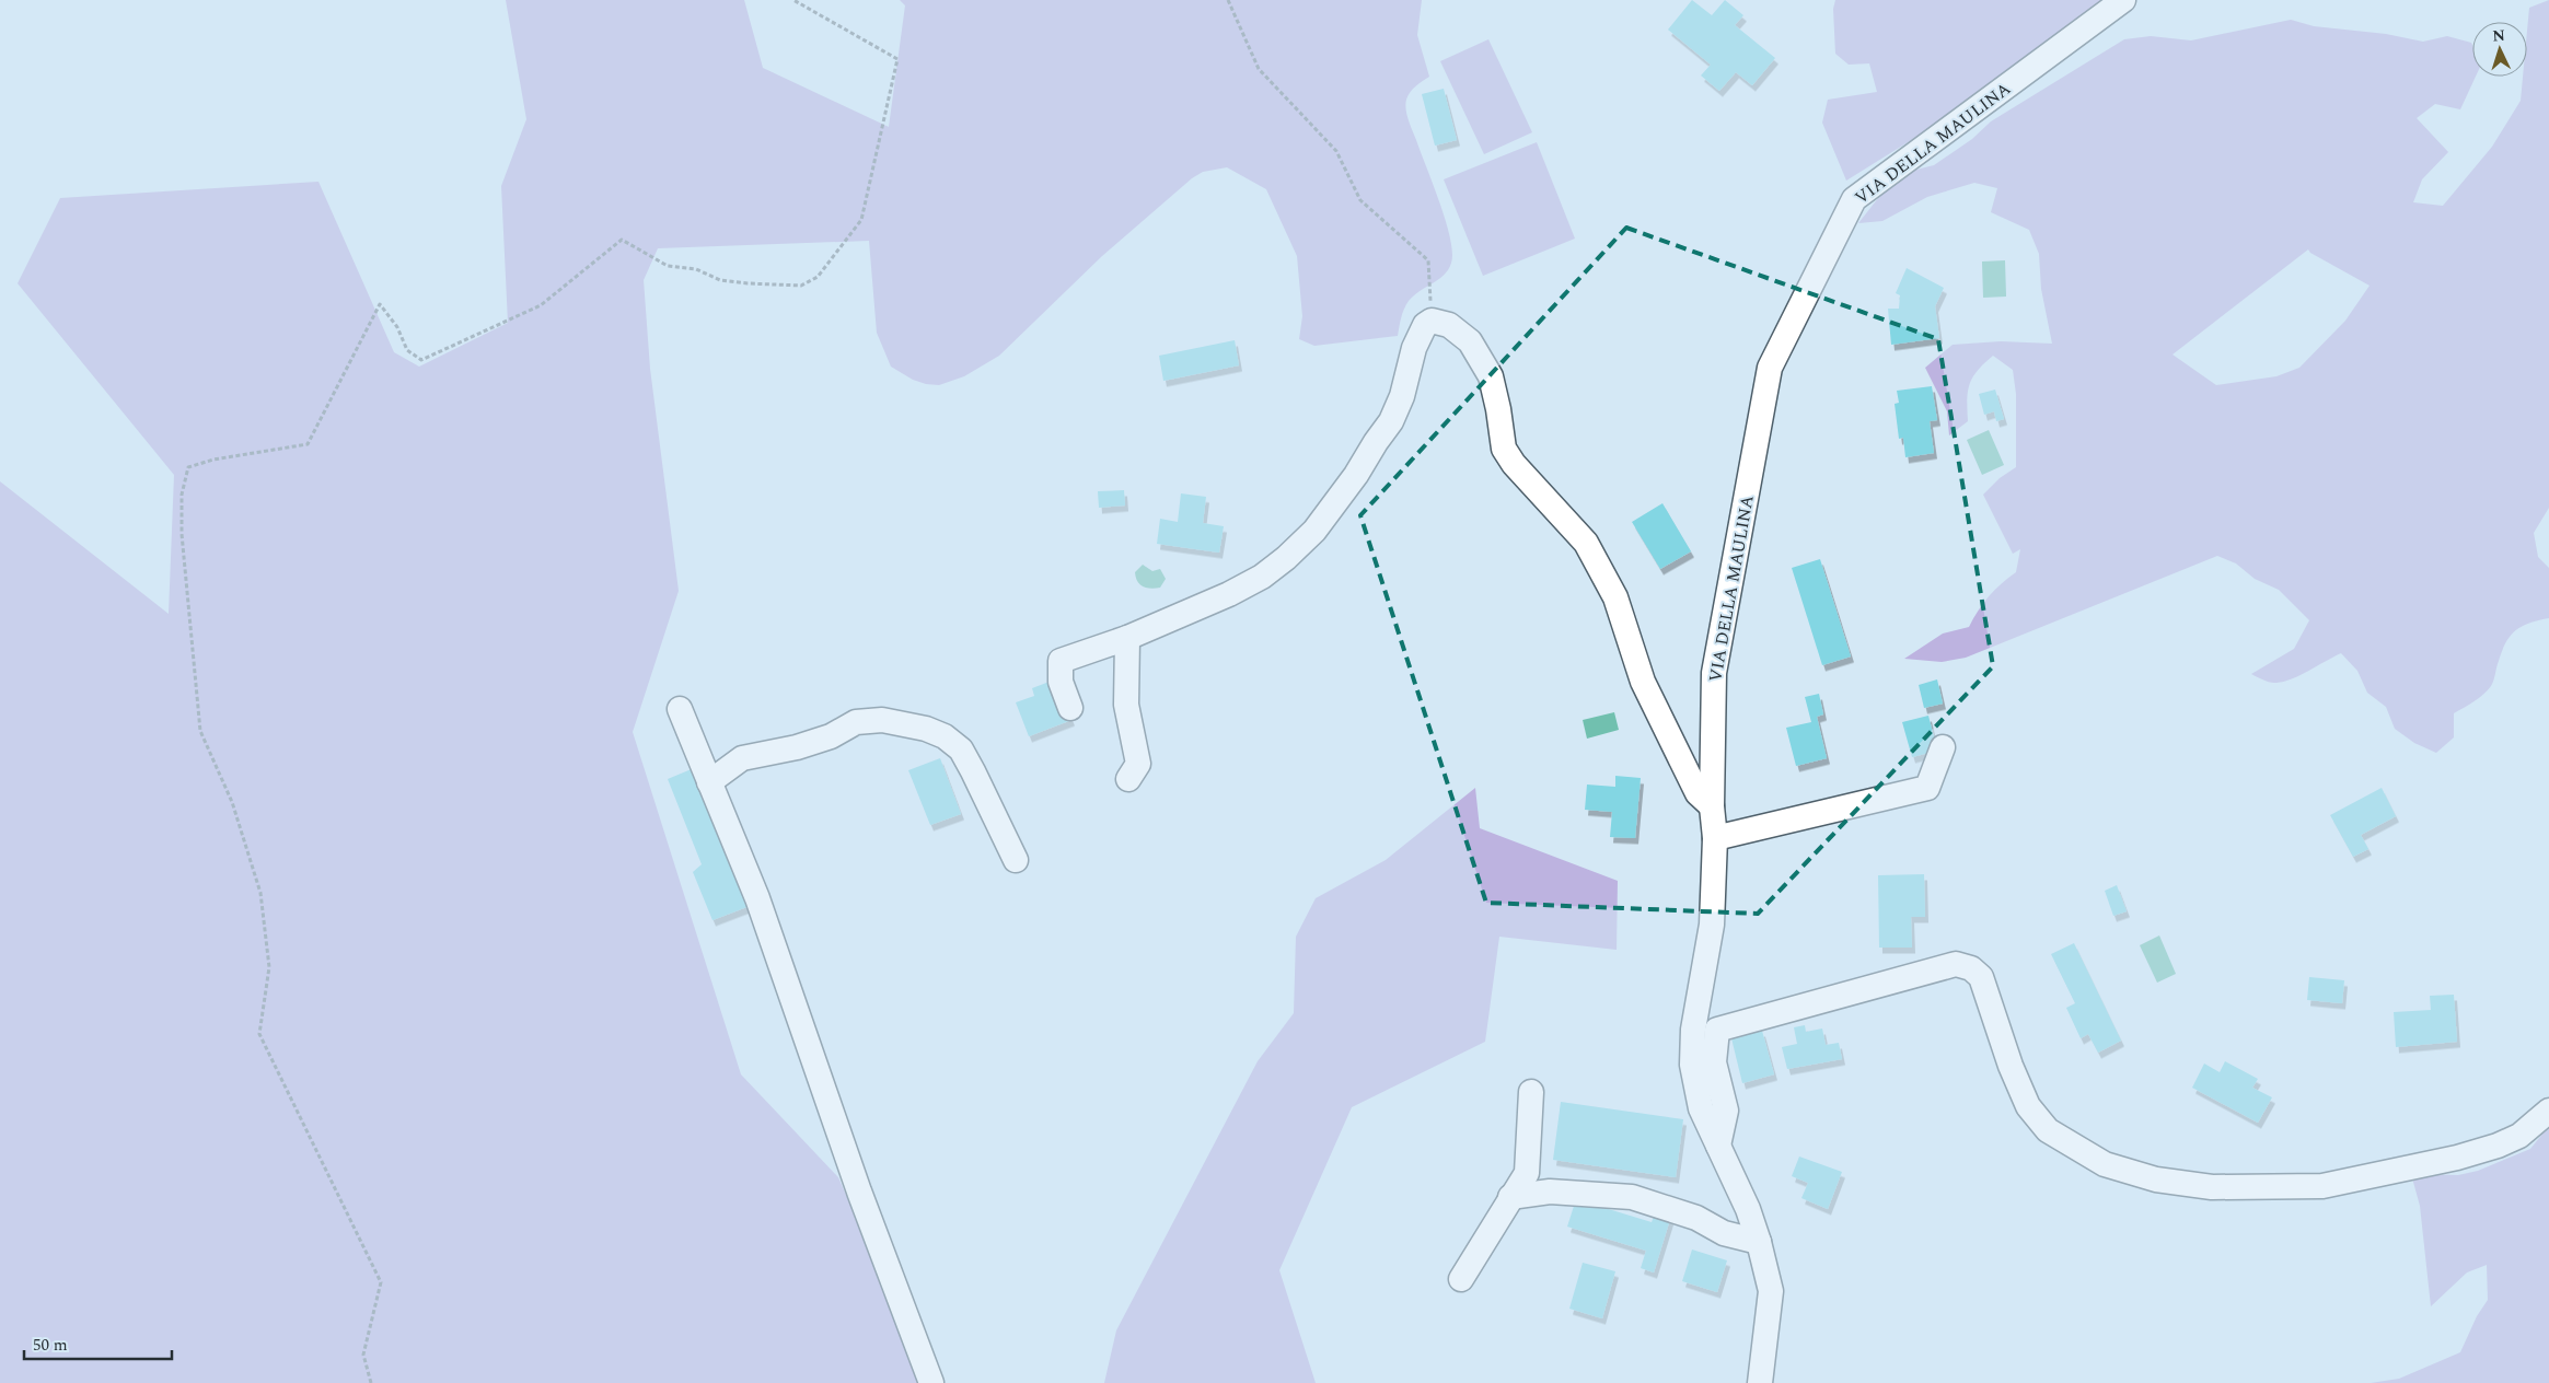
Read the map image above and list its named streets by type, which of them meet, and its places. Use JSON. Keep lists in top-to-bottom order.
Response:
{
  "streets": {
    "street": ["VIA DELLA MAULINA"]
  },
  "scale_bar": "50 m",
  "north": "top"
}
